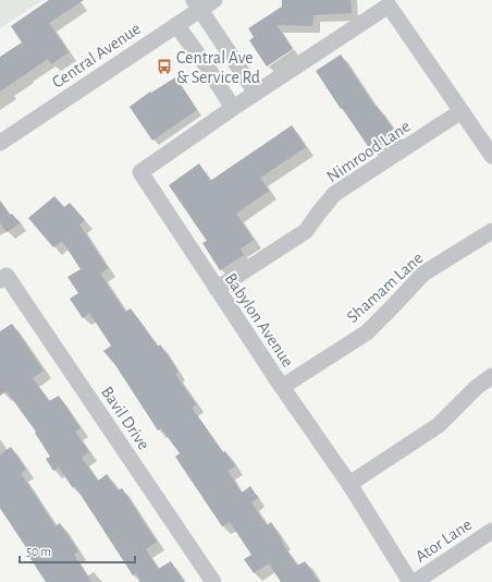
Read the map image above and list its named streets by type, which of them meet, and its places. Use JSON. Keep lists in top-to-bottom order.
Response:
{
  "streets": {
    "street": [
      "Central Avenue",
      "Nimrood Lane",
      "Shamam Lane",
      "Babylon Avenue",
      "Bavil Drive",
      "Ator Lane"
    ]
  },
  "crossings": [
    ["Nimrood Lane", "Babylon Avenue"],
    ["Shamam Lane", "Babylon Avenue"]
  ],
  "places": {
    "bus stop": ["Central Ave & Service Rd"]
  },
  "scale_bar": "50 m"
}
